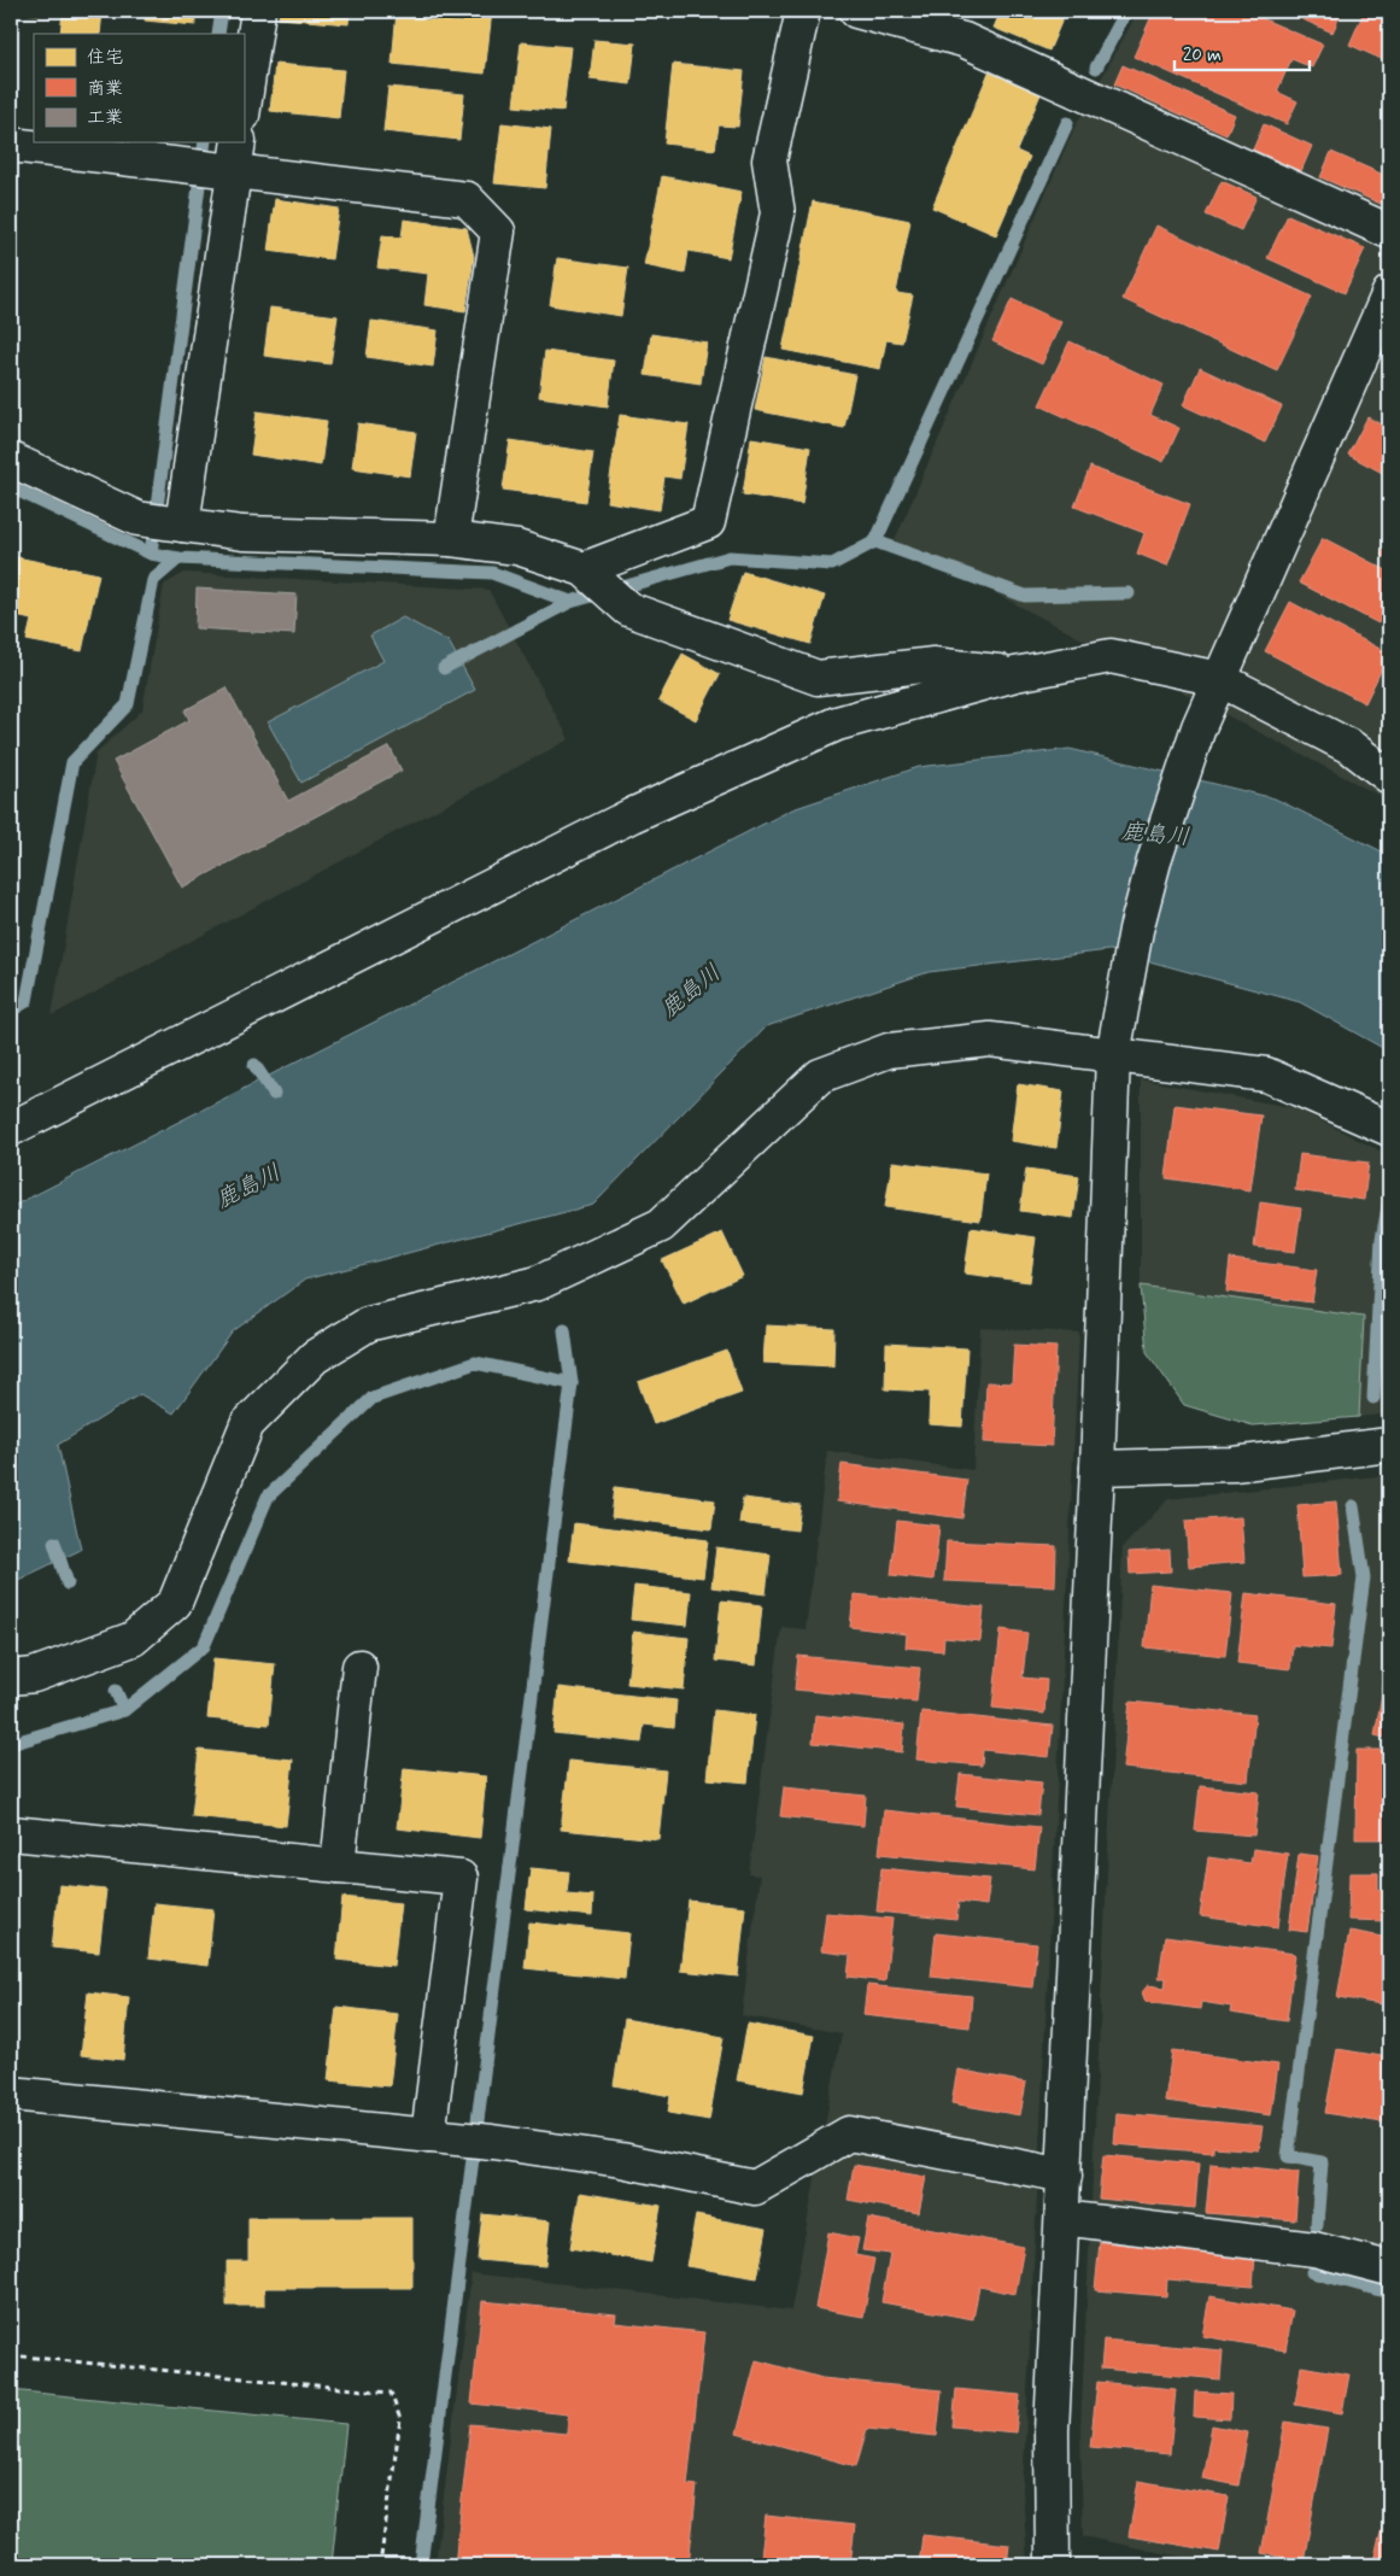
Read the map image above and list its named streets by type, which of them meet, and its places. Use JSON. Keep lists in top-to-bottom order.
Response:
{
  "water": ["鹿島川"],
  "legend": ["住宅", "商業", "工業"],
  "scale_bar": "20 m"
}
